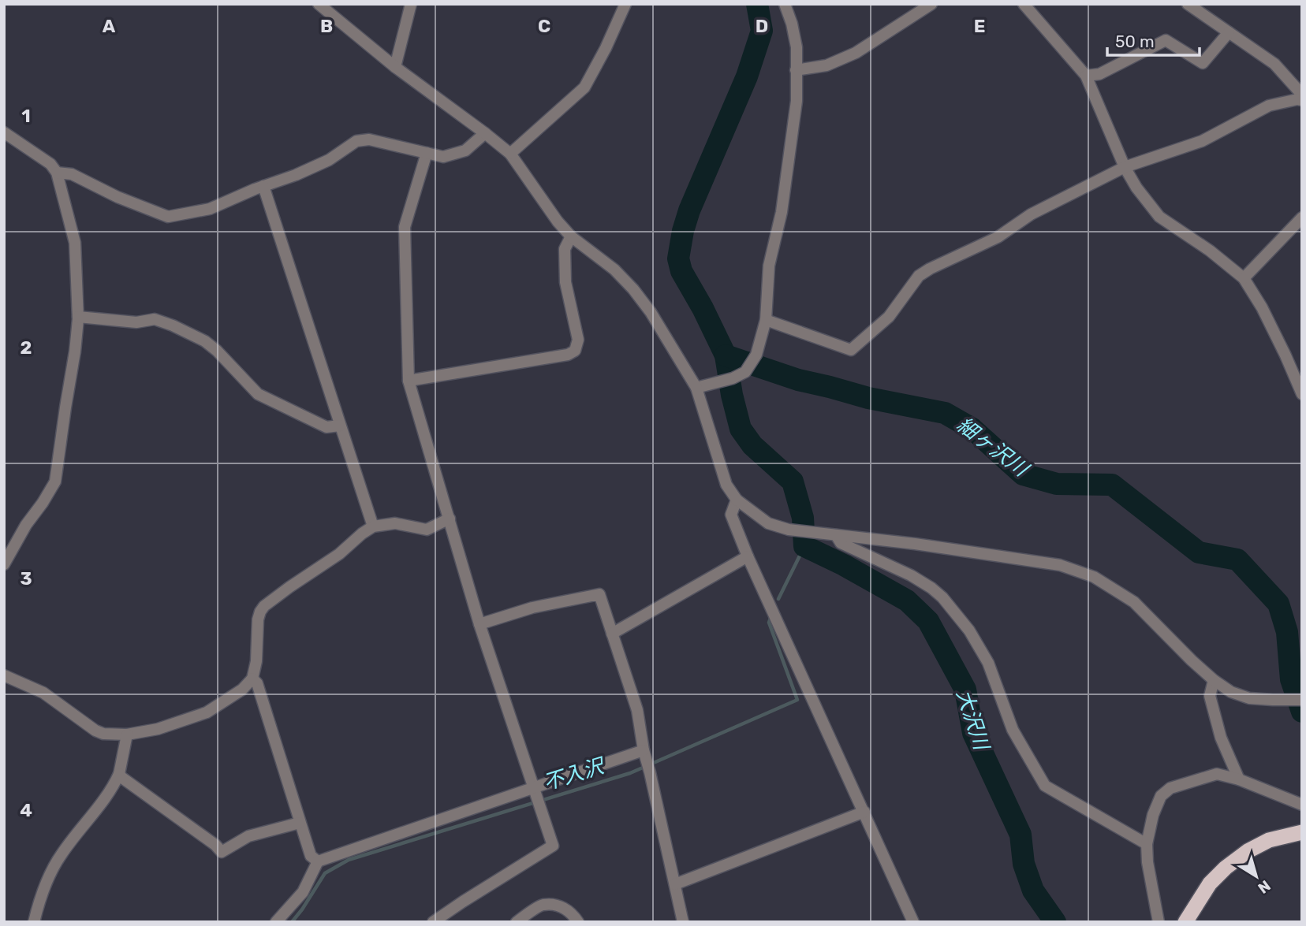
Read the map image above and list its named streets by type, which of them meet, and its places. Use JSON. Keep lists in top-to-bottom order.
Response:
{
  "water": ["細ヶ沢川", "大沢川", "不入沢"],
  "scale_bar": "50 m",
  "north": "bottom right",
  "grid": {
    "columns": [
      "A",
      "B",
      "C",
      "D",
      "E"
    ],
    "rows": [
      "1",
      "2",
      "3",
      "4"
    ]
  }
}
